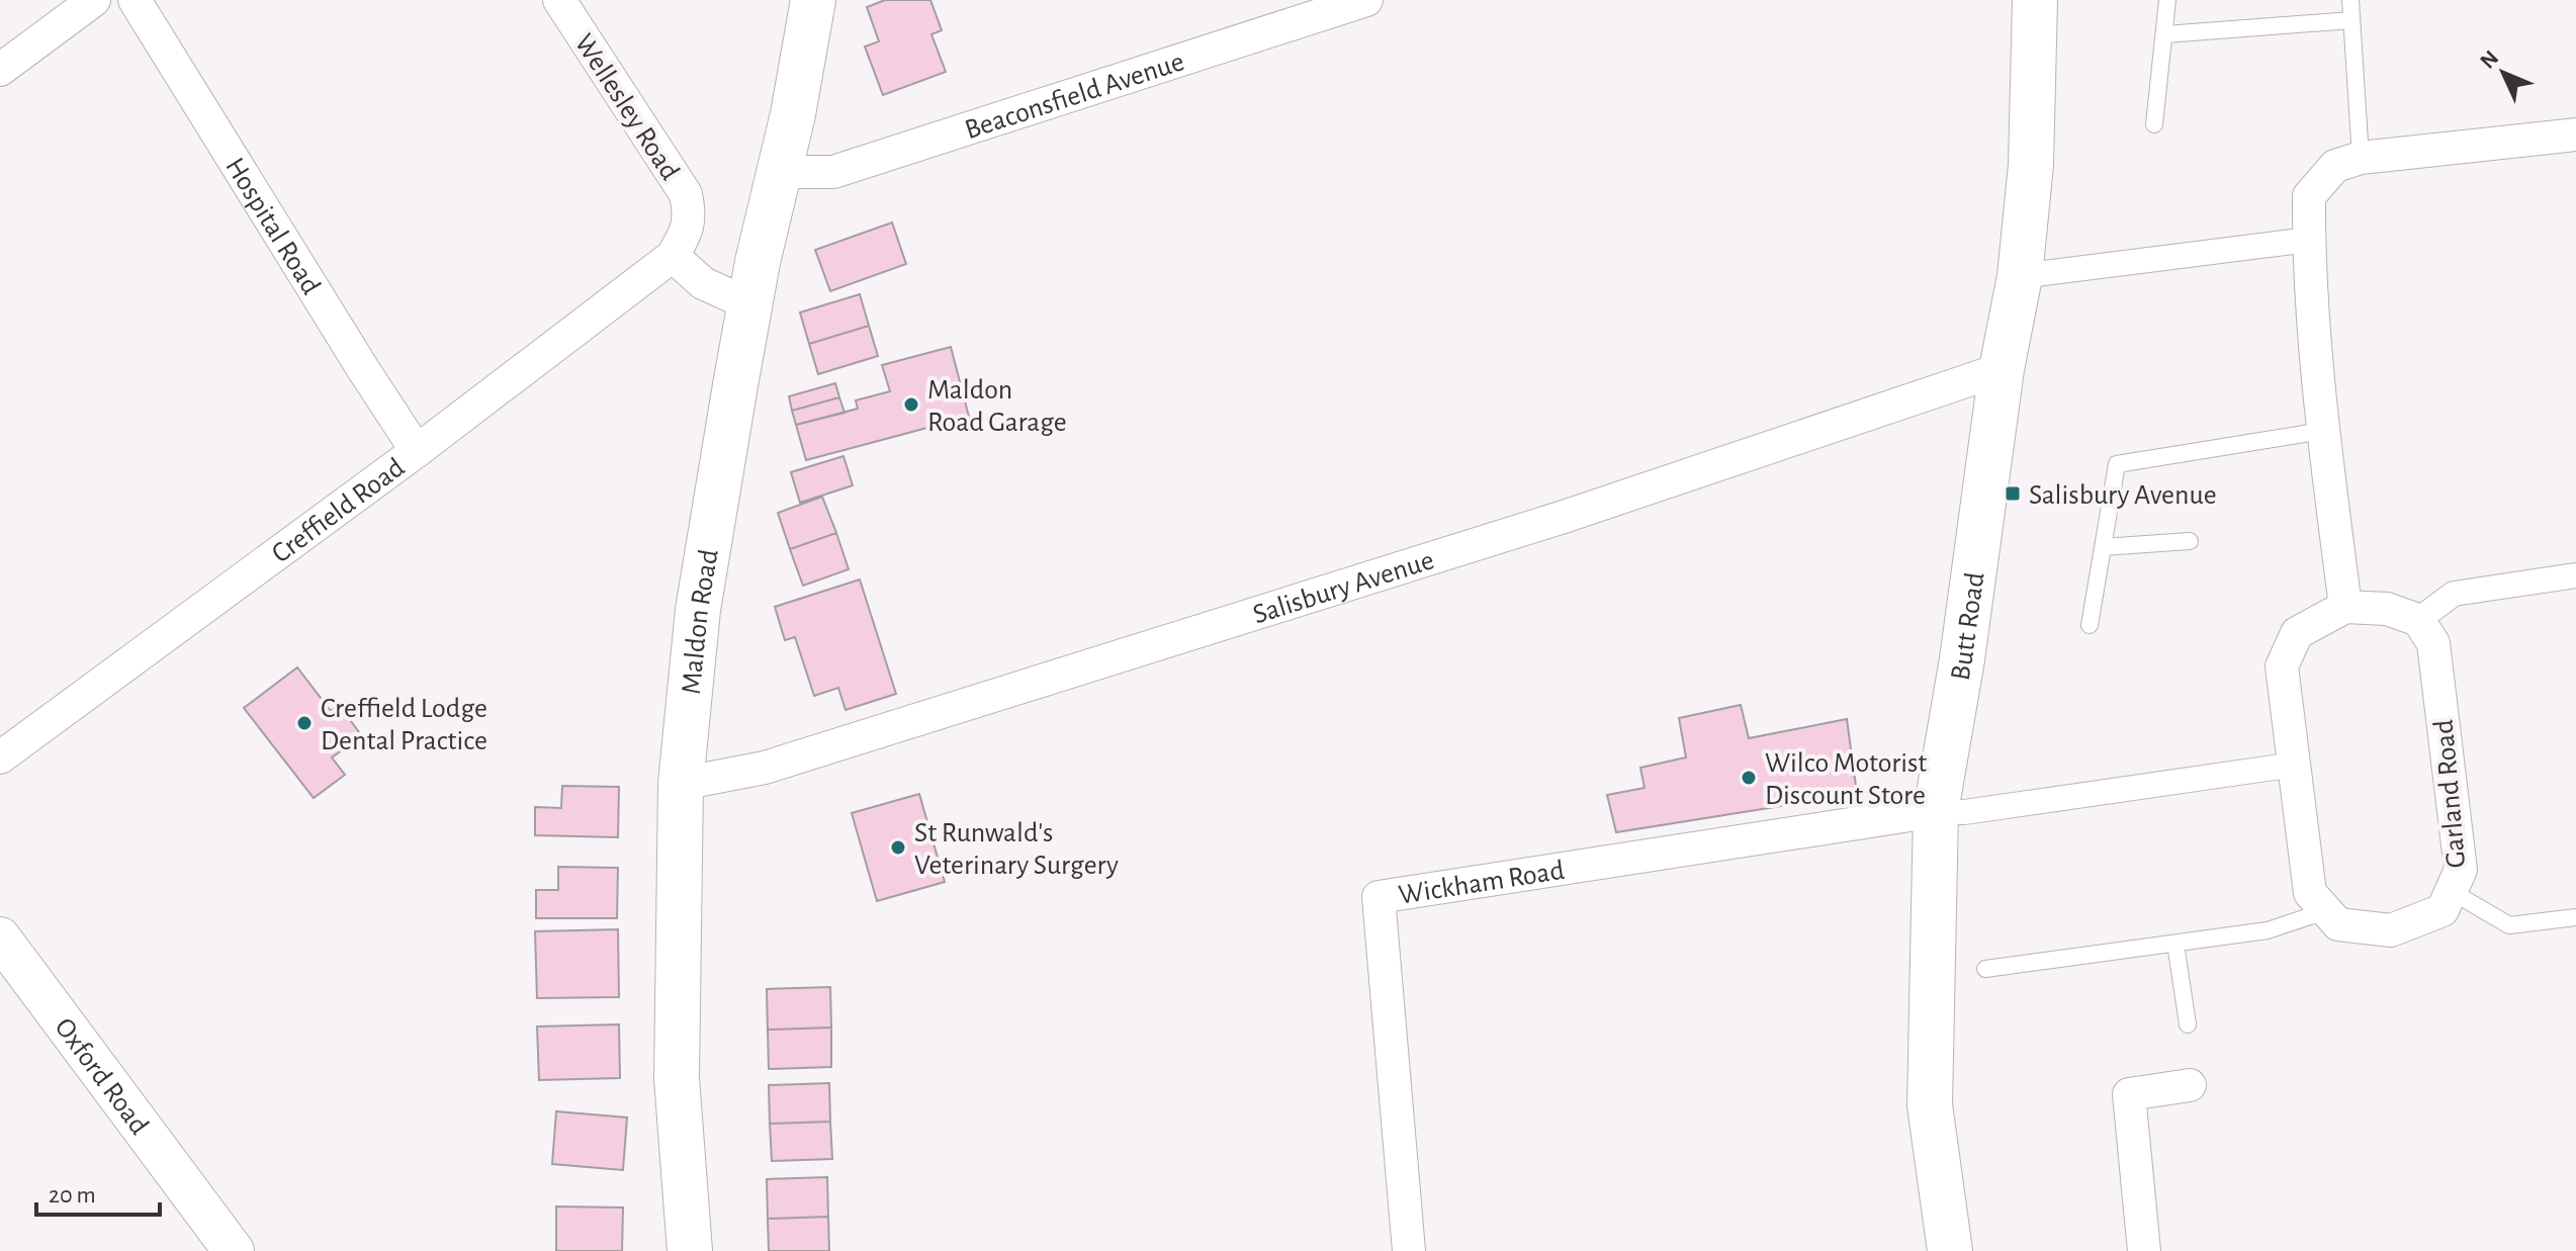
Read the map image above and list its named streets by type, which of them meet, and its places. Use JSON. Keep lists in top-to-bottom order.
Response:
{
  "streets": {
    "main road": ["Maldon Road", "Butt Road"],
    "street": [
      "Beaconsfield Avenue",
      "Wellesley Road",
      "Hospital Road",
      "Creffield Road",
      "Salisbury Avenue",
      "Garland Road",
      "Wickham Road",
      "Oxford Road"
    ]
  },
  "crossings": [
    ["Beaconsfield Avenue", "Maldon Road"],
    ["Wellesley Road", "Creffield Road"],
    ["Hospital Road", "Creffield Road"],
    ["Salisbury Avenue", "Maldon Road"],
    ["Salisbury Avenue", "Butt Road"],
    ["Butt Road", "Wickham Road"]
  ],
  "places": {
    "other": [
      "Maldon Road Garage",
      "Creffield Lodge Dental Practice",
      "Wilco Motorist Discount Store",
      "St Runwald's Veterinary Surgery"
    ],
    "transit": ["Salisbury Avenue"]
  },
  "scale_bar": "20 m",
  "north": "top left"
}
